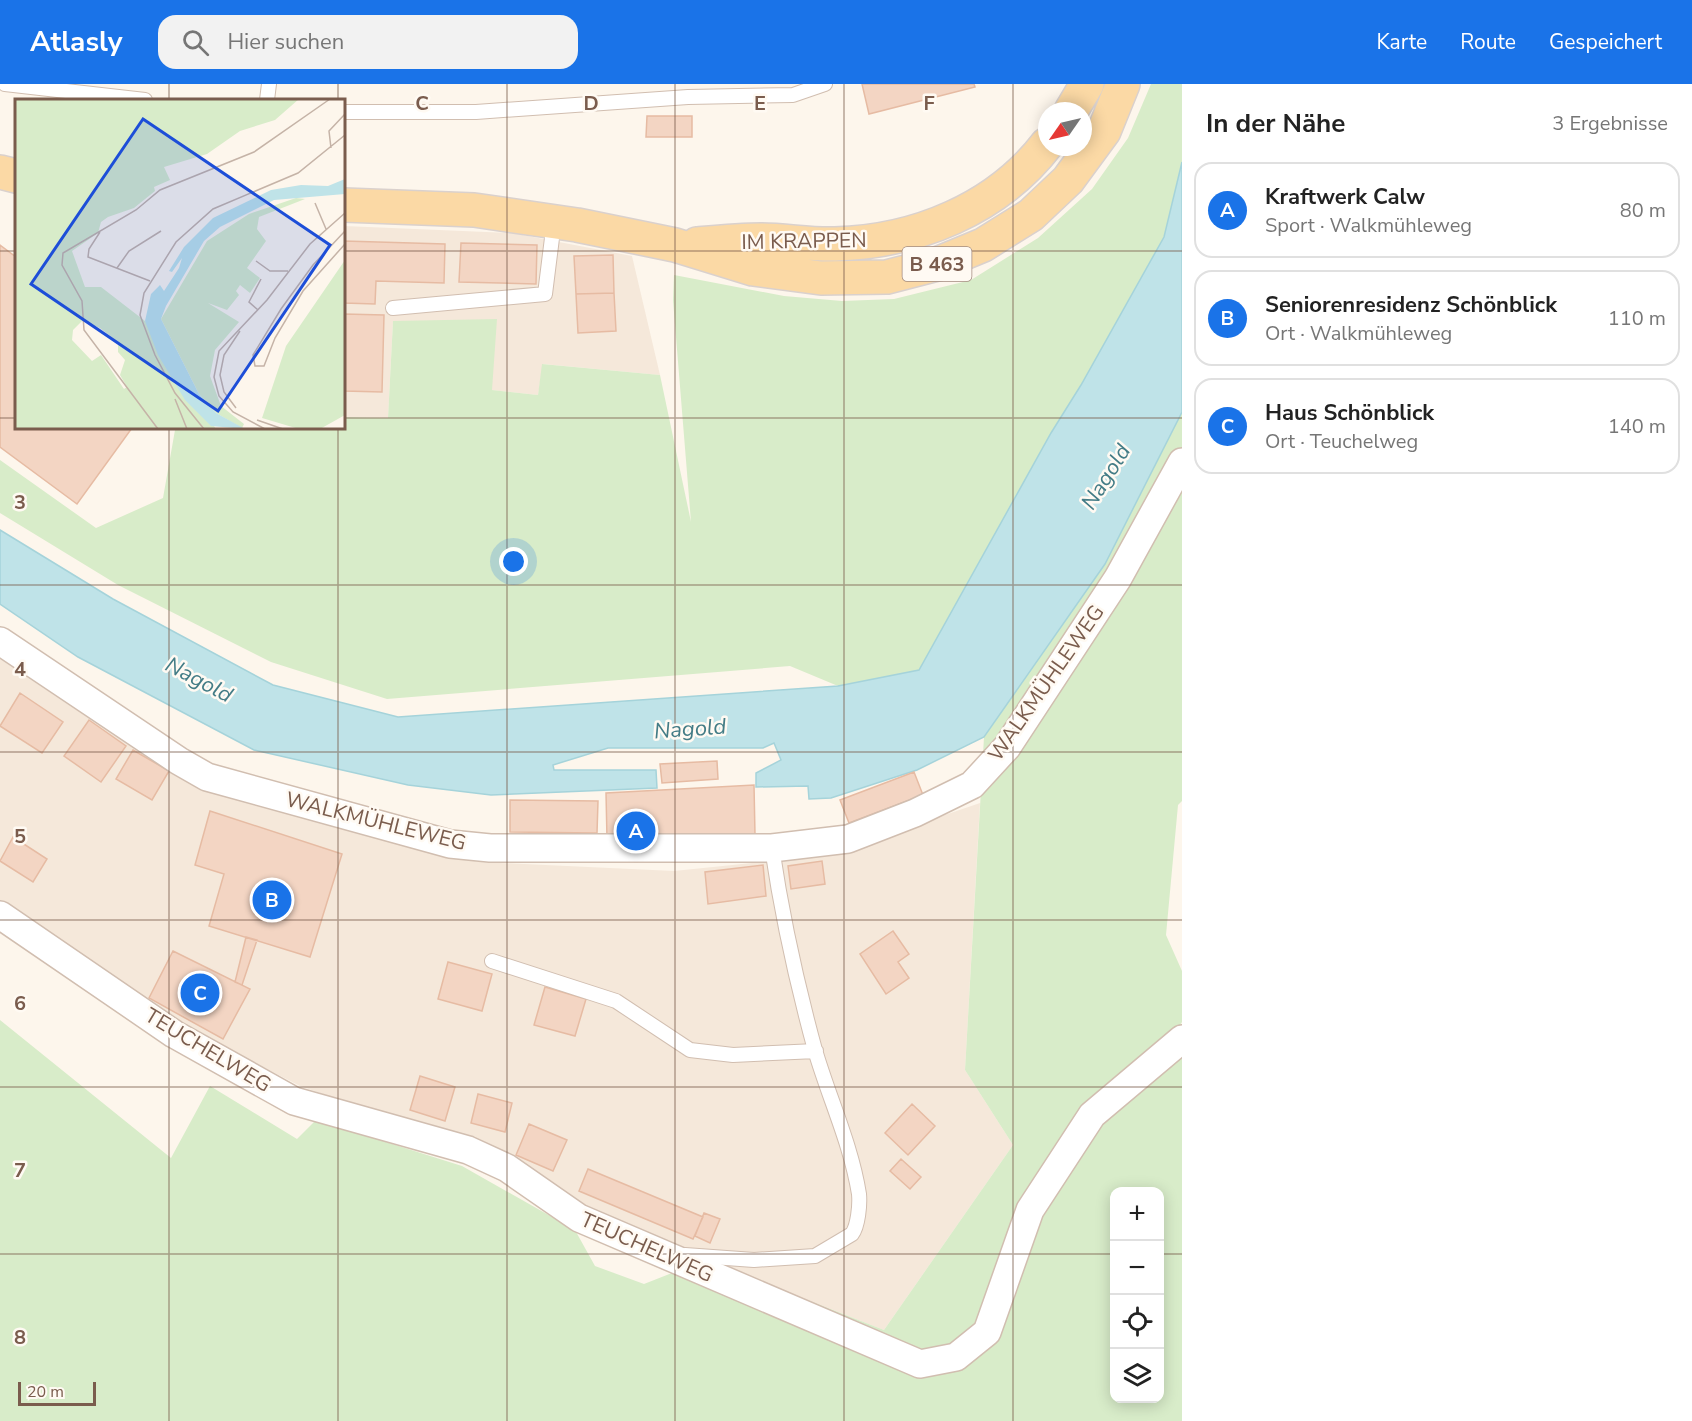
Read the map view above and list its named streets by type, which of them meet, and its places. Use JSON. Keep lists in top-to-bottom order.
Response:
{
  "streets": {
    "main road": ["IM KRAPPEN", "B 463"],
    "street": ["WALKMÜHLEWEG", "TEUCHELWEG"]
  },
  "water": ["Nagold"],
  "scale_bar": "20 m",
  "north": "bottom left",
  "page": {
    "header": "Atlasly",
    "search": "Hier suchen",
    "nav": ["Karte", "Route", "Gespeichert"],
    "heading": ["In der Nähe", "3 Ergebnisse"],
    "list": [
      {
        "mark": "A",
        "name": "Kraftwerk Calw",
        "note": "Sport · Walkmühleweg",
        "value": "80 m"
      },
      {
        "mark": "B",
        "name": "Seniorenresidenz Schönblick",
        "note": "Ort · Walkmühleweg",
        "value": "110 m"
      },
      {
        "mark": "C",
        "name": "Haus Schönblick",
        "note": "Ort · Teuchelweg",
        "value": "140 m"
      }
    ],
    "pins": ["A", "B", "C"],
    "map_buttons": ["+", "−"],
    "scale": "20 m"
  },
  "grid": {
    "columns": [
      "C",
      "D",
      "E",
      "F"
    ],
    "rows": [
      "3",
      "4",
      "5",
      "6",
      "7",
      "8"
    ]
  }
}
